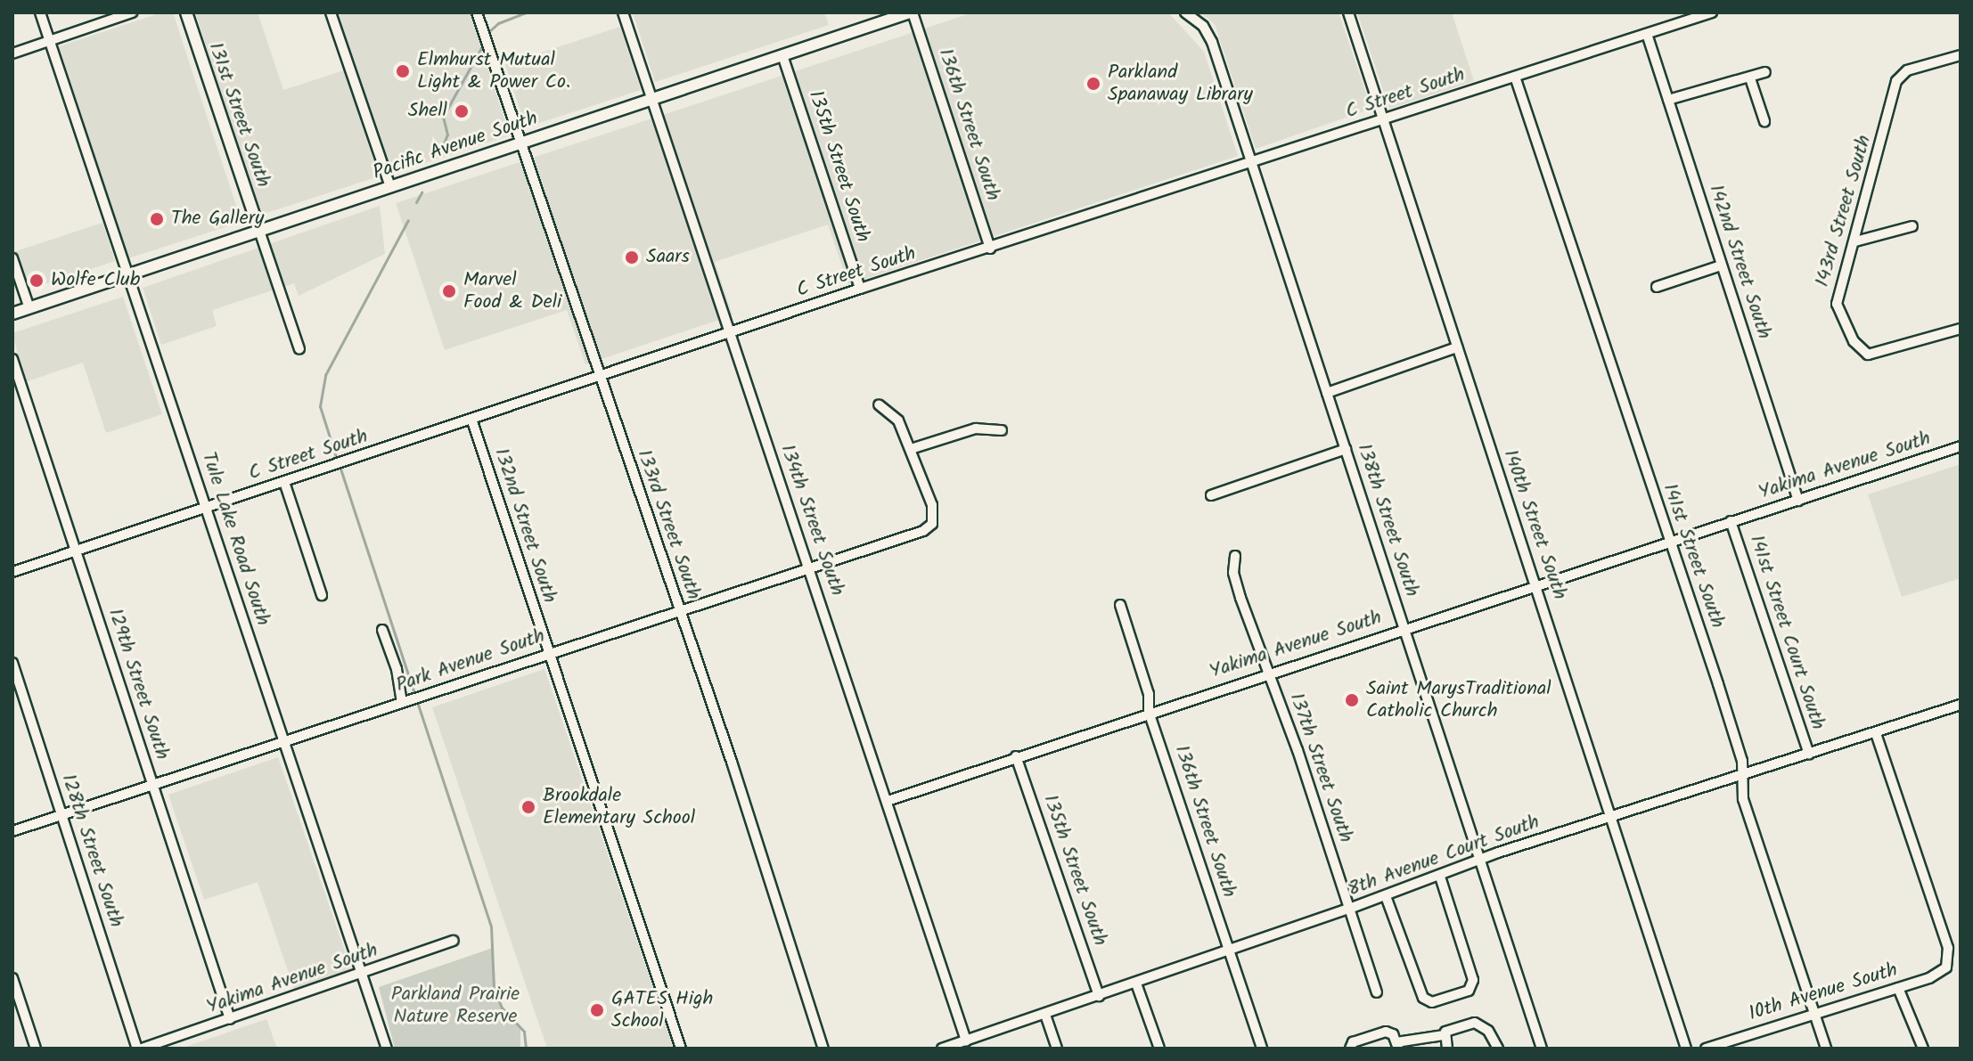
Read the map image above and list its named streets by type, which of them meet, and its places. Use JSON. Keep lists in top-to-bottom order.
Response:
{
  "streets": {
    "main road": ["131st Street South", "Pacific Avenue South"],
    "street": [
      "C Street South",
      "136th Street South",
      "135th Street South",
      "143rd Street South",
      "142nd Street South",
      "Yakima Avenue South",
      "134th Street South",
      "138th Street South",
      "133rd Street South",
      "140th Street South",
      "132nd Street South",
      "Tule Lake Road South",
      "141st Street South",
      "141st Street Court South",
      "Park Avenue South",
      "129th Street South",
      "137th Street South",
      "128th Street South",
      "8th Avenue Court South",
      "10th Avenue South"
    ]
  },
  "crossings": [
    ["C Street South", "136th Street South"],
    ["C Street South", "135th Street South"],
    ["C Street South", "142nd Street South"],
    ["C Street South", "134th Street South"],
    ["C Street South", "138th Street South"],
    ["C Street South", "133rd Street South"],
    ["C Street South", "140th Street South"],
    ["C Street South", "132nd Street South"],
    ["C Street South", "Tule Lake Road South"],
    ["C Street South", "141st Street South"],
    ["C Street South", "129th Street South"],
    ["131st Street South", "Pacific Avenue South"],
    ["136th Street South", "Pacific Avenue South"],
    ["136th Street South", "Yakima Avenue South"],
    ["136th Street South", "8th Avenue Court South"],
    ["Pacific Avenue South", "135th Street South"],
    ["Pacific Avenue South", "134th Street South"],
    ["Pacific Avenue South", "133rd Street South"],
    ["Pacific Avenue South", "Tule Lake Road South"],
    ["135th Street South", "Yakima Avenue South"],
    ["135th Street South", "8th Avenue Court South"],
    ["142nd Street South", "Yakima Avenue South"],
    ["Yakima Avenue South", "134th Street South"],
    ["Yakima Avenue South", "138th Street South"],
    ["Yakima Avenue South", "140th Street South"],
    ["Yakima Avenue South", "Tule Lake Road South"],
    ["Yakima Avenue South", "141st Street South"],
    ["Yakima Avenue South", "141st Street Court South"],
    ["Yakima Avenue South", "129th Street South"],
    ["Yakima Avenue South", "137th Street South"],
    ["Yakima Avenue South", "128th Street South"],
    ["134th Street South", "Park Avenue South"],
    ["134th Street South", "8th Avenue Court South"],
    ["138th Street South", "8th Avenue Court South"],
    ["133rd Street South", "Park Avenue South"],
    ["140th Street South", "8th Avenue Court South"],
    ["132nd Street South", "Park Avenue South"],
    ["Tule Lake Road South", "Park Avenue South"],
    ["141st Street South", "8th Avenue Court South"],
    ["141st Street South", "10th Avenue South"],
    ["141st Street Court South", "8th Avenue Court South"],
    ["Park Avenue South", "129th Street South"],
    ["Park Avenue South", "128th Street South"],
    ["137th Street South", "8th Avenue Court South"],
    ["8th Avenue Court South", "10th Avenue South"]
  ],
  "parks": ["Parkland Prairie Nature Reserve"],
  "places": [
    "Elmhurst Mutual Light & Power Co.",
    "Parkland Spanaway Library",
    "Shell",
    "The Gallery",
    "Saars",
    "Wolfe Club",
    "Marvel Food & Deli",
    "Saint MarysTraditional Catholic Church",
    "Brookdale Elementary School",
    "GATES High School"
  ]
}
